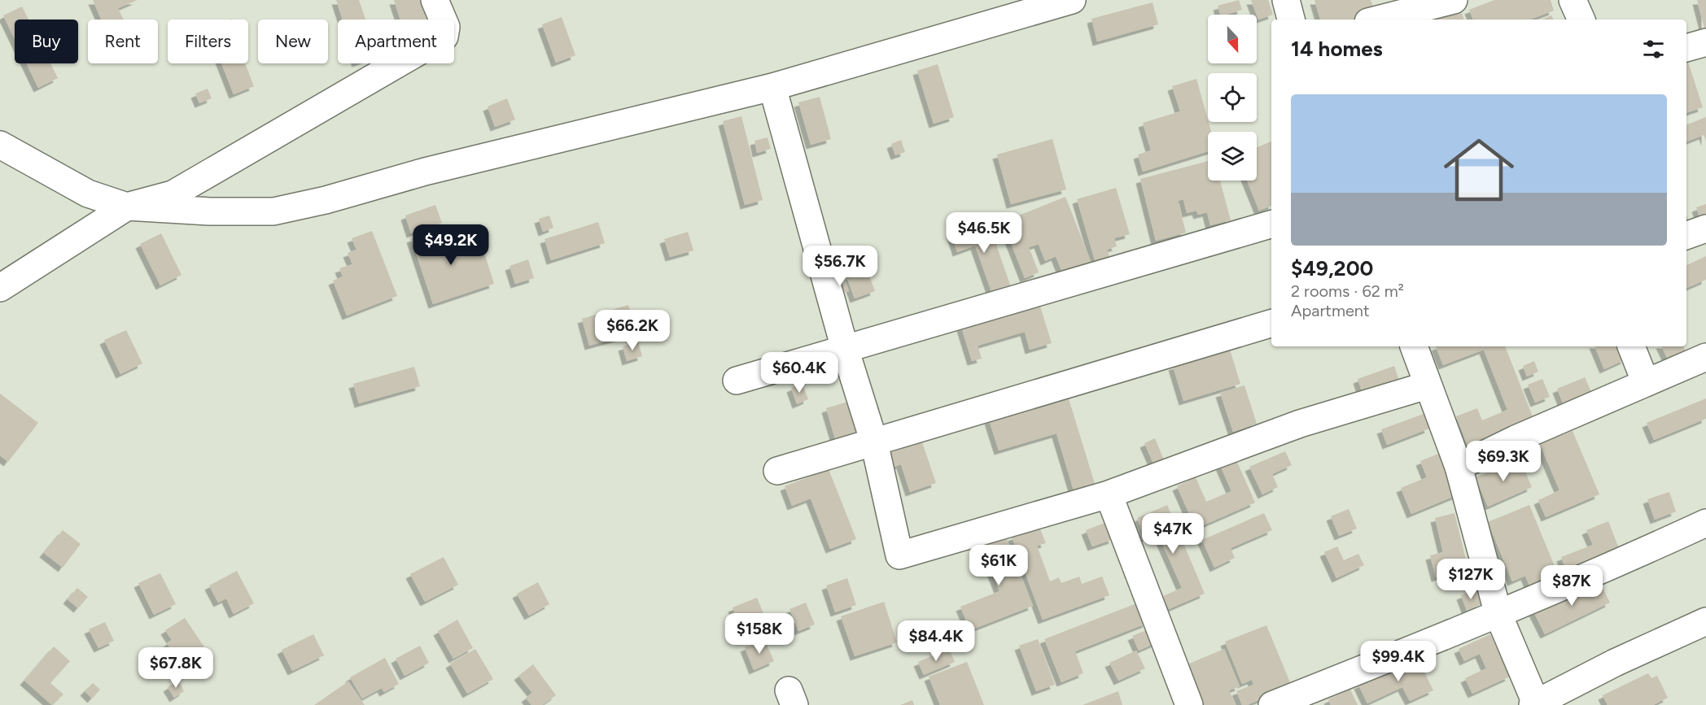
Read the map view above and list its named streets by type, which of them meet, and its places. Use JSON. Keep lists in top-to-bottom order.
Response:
{
  "north": "bottom",
  "page": {
    "chip": [
      "Buy",
      "Rent",
      "Filters",
      "New",
      "Apartment"
    ],
    "heading": "14 homes",
    "list": [
      {
        "name": "$49,200",
        "note": "2 rooms · 62 m² · Apartment"
      }
    ],
    "price": [
      "$46.5K",
      "$49.2K",
      "$56.7K",
      "$66.2K",
      "$60.4K",
      "$69.3K",
      "$47K",
      "$61K",
      "$127K",
      "$87K",
      "$158K",
      "$84.4K",
      "$99.4K",
      "$67.8K"
    ]
  }
}
